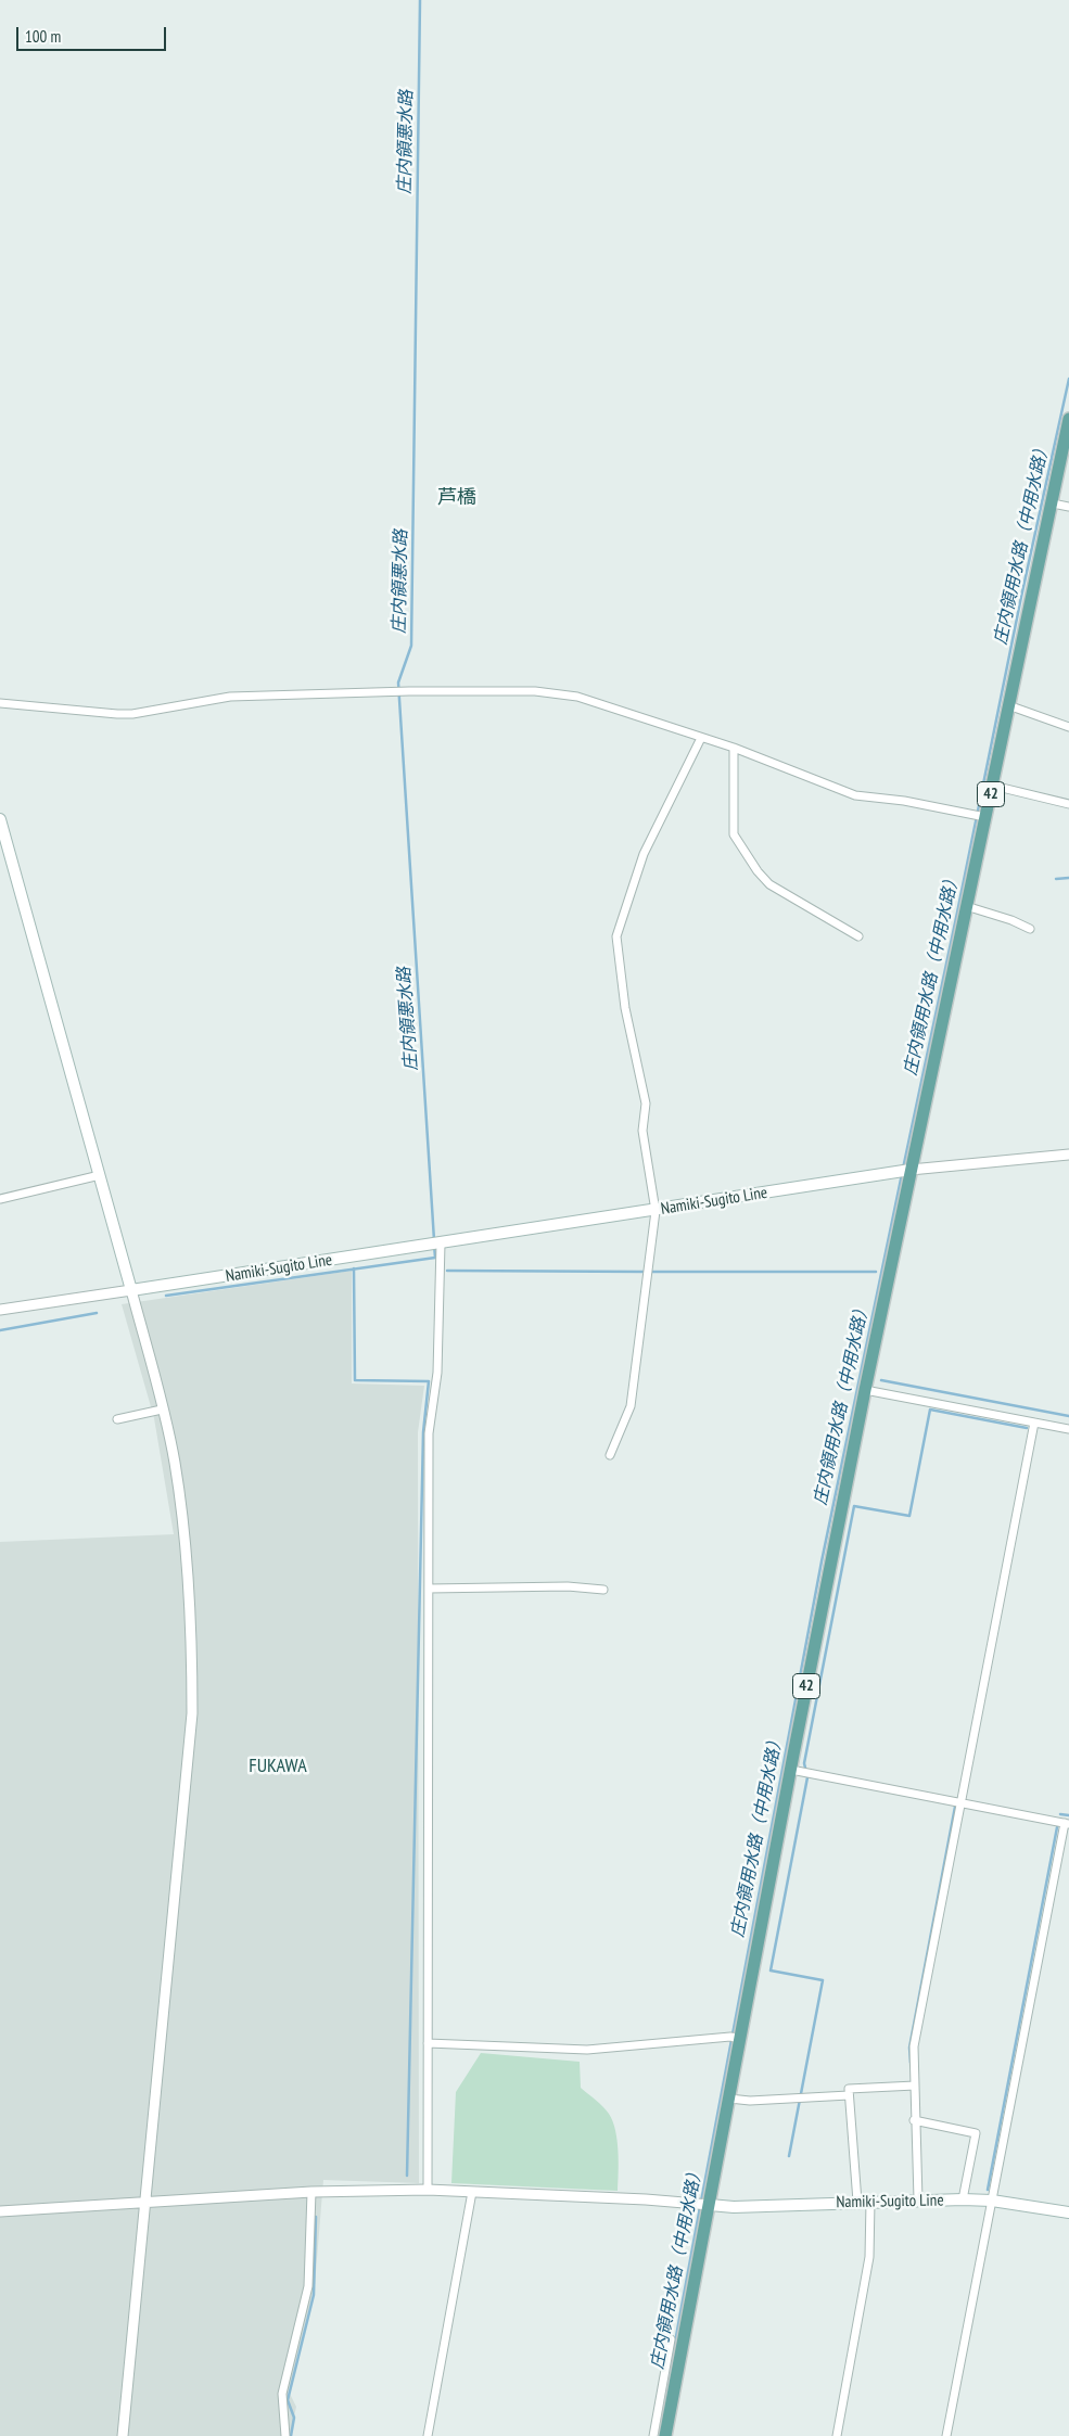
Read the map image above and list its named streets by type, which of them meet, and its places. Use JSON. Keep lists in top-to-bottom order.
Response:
{
  "streets": {
    "main road": ["42", "Namiki-Sugito Line"]
  },
  "crossings": [
    ["42", "Namiki-Sugito Line"]
  ],
  "districts": ["芦橋", "FUKAWA"],
  "water": ["庄内領悪水路", "庄内領用水路（中用水路）"],
  "scale_bar": "100 m"
}
